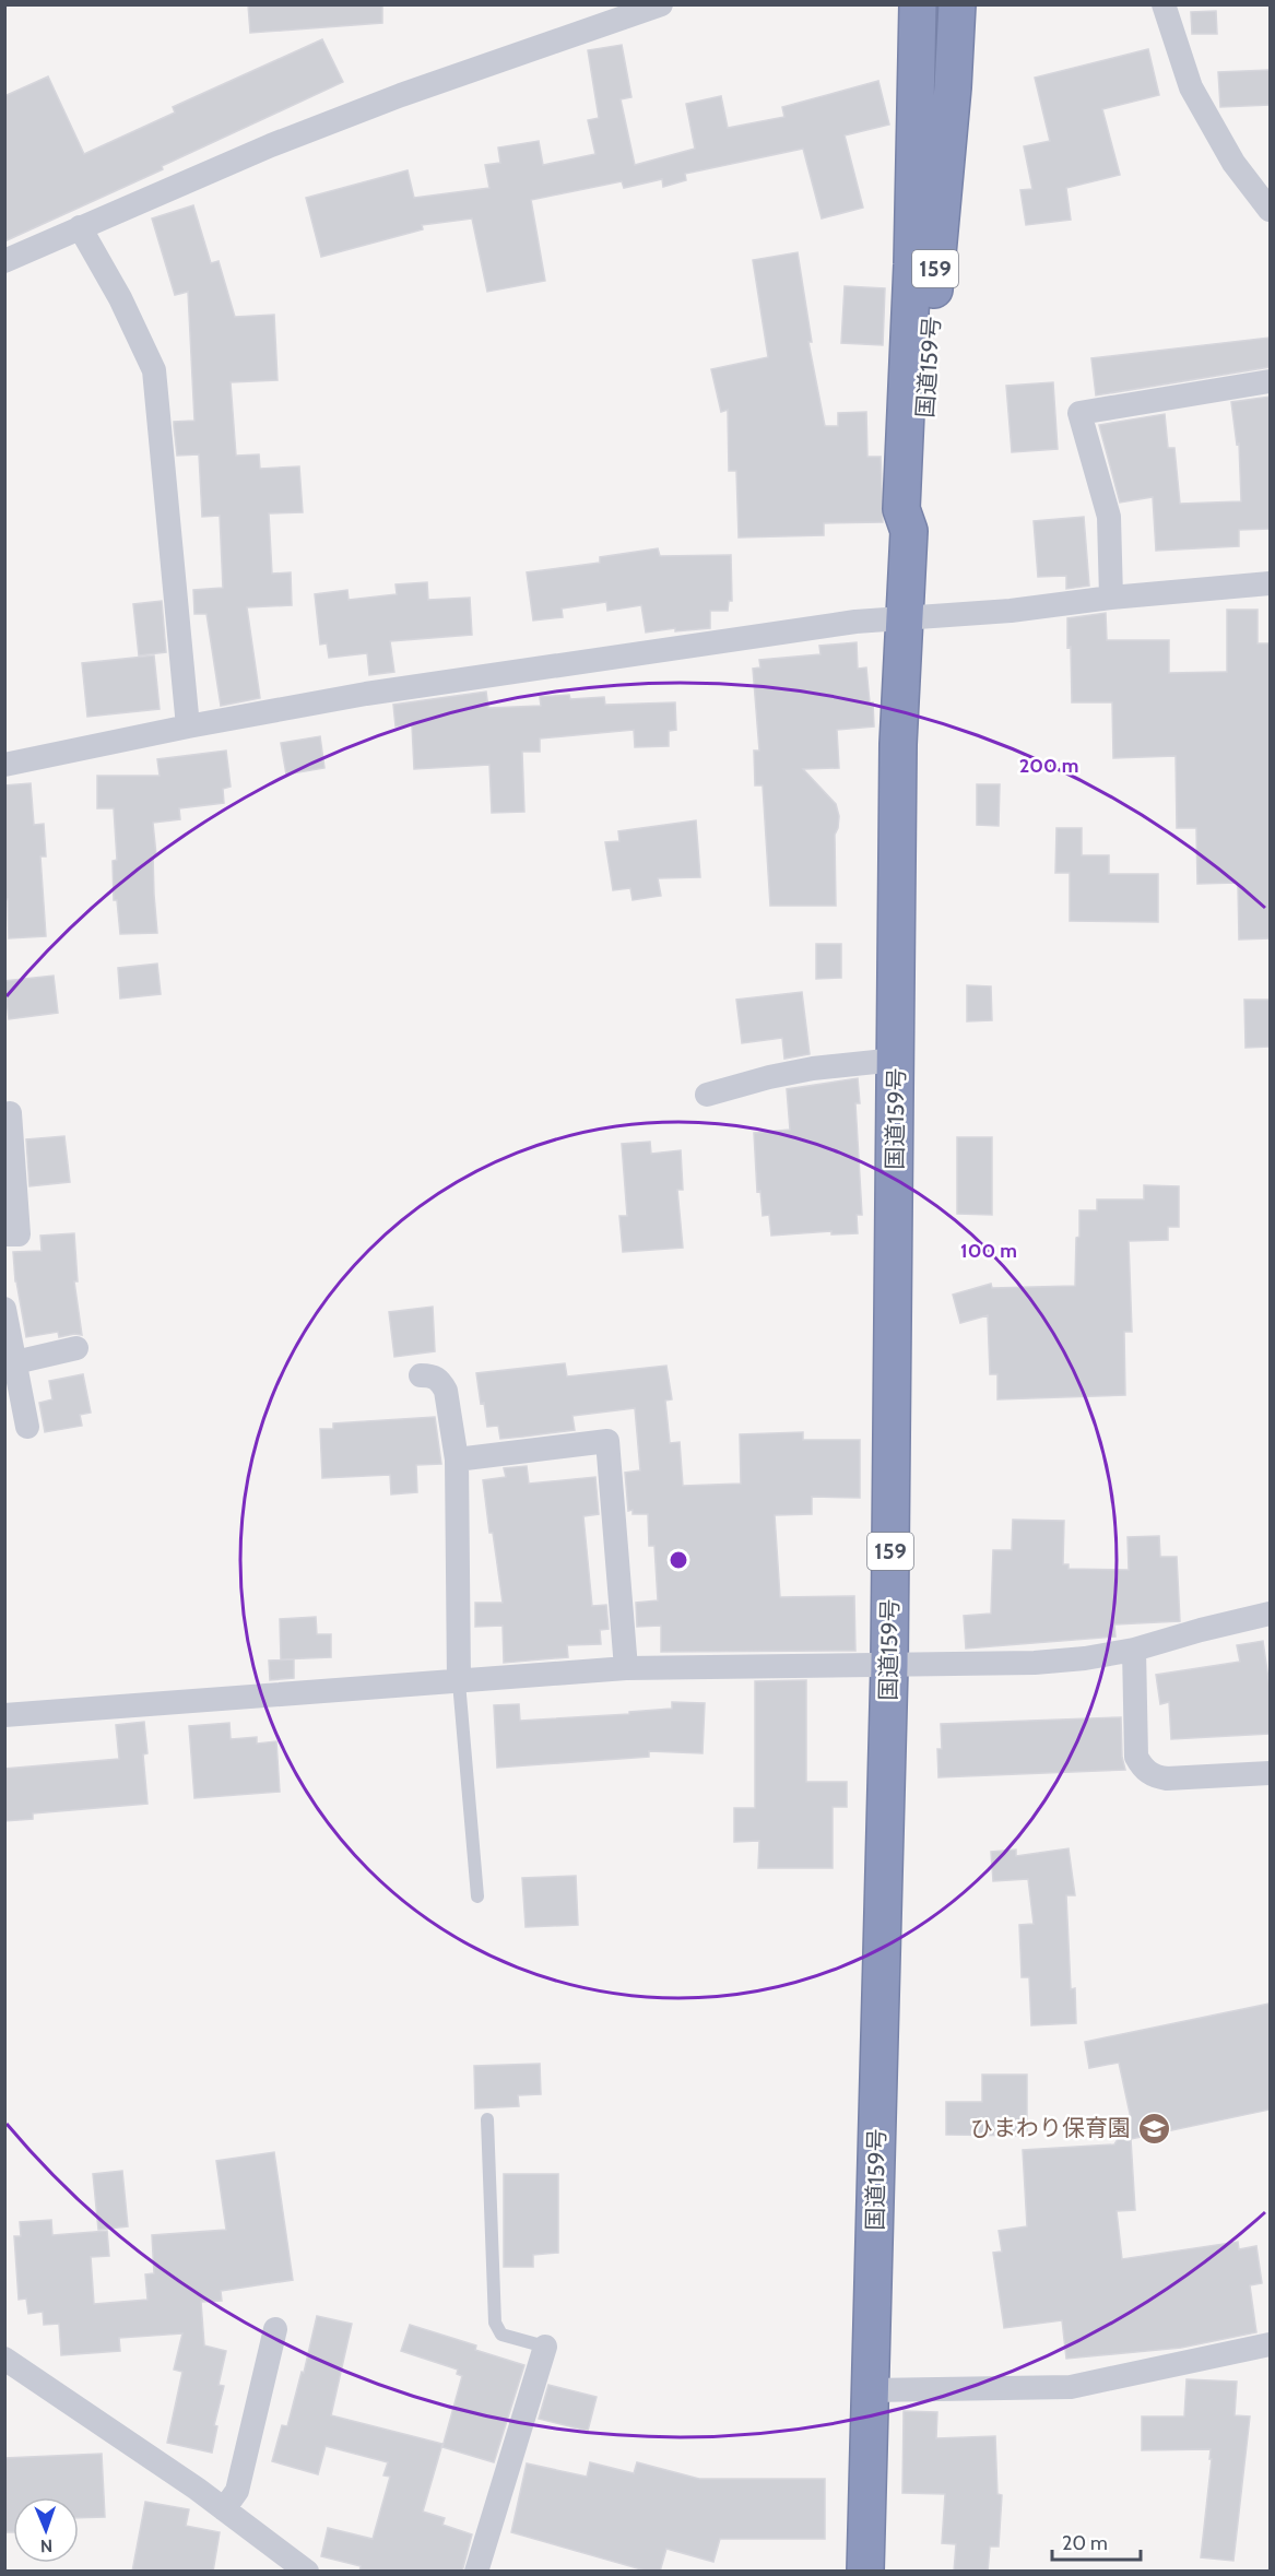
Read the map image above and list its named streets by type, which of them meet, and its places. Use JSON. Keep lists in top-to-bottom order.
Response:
{
  "streets": {
    "highway": ["159", "国道159号"]
  },
  "places": {
    "school or university": ["ひまわり保育園"]
  },
  "scale_bar": "20 m",
  "north": "bottom",
  "rings": ["200 m", "100 m"]
}
